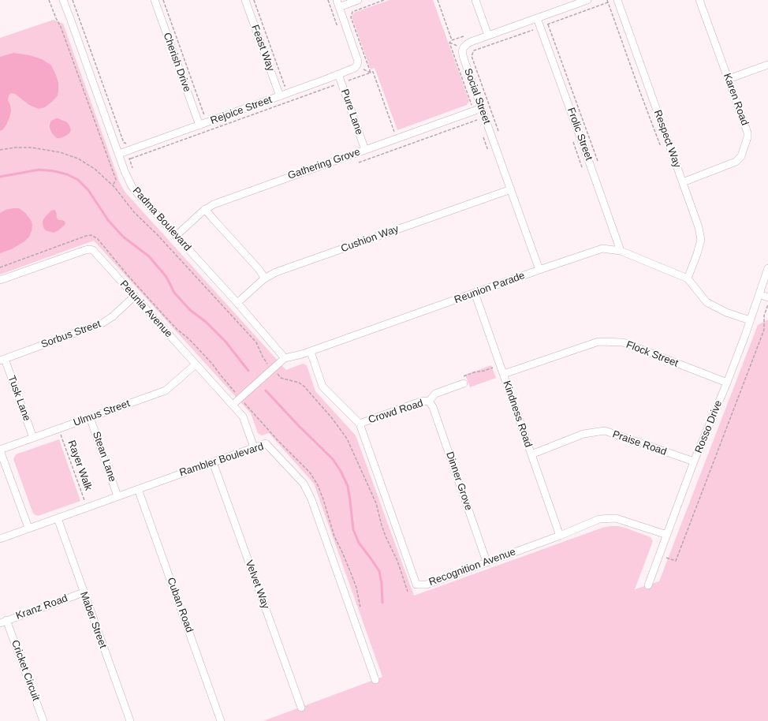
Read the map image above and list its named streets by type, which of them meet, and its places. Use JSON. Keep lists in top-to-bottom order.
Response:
{
  "streets": {
    "street": [
      "Feast Way",
      "Cherish Drive",
      "Social Street",
      "Karen Road",
      "Rejoice Street",
      "Pure Lane",
      "Frolic Street",
      "Respect Way",
      "Gathering Grove",
      "Padma Boulevard",
      "Cushion Way",
      "Reunion Parade",
      "Petunia Avenue",
      "Sorbus Street",
      "Flock Street",
      "Tusk Lane",
      "Crowd Road",
      "Ulmus Street",
      "Kindness Road",
      "Rosso Drive",
      "Praise Road",
      "Stean Lane",
      "Rambler Boulevard",
      "Dinner Grove",
      "Recognition Avenue",
      "Velvet Way",
      "Cuban Road",
      "Kranz Road",
      "Maber Street",
      "Cricket Circuit"
    ],
    "path": ["Rayer Walk"]
  },
  "crossings": [
    ["Feast Way", "Rejoice Street"],
    ["Cherish Drive", "Rejoice Street"],
    ["Social Street", "Frolic Street"],
    ["Social Street", "Gathering Grove"],
    ["Social Street", "Cushion Way"],
    ["Social Street", "Reunion Parade"],
    ["Karen Road", "Respect Way"],
    ["Rejoice Street", "Pure Lane"],
    ["Rejoice Street", "Padma Boulevard"],
    ["Pure Lane", "Gathering Grove"],
    ["Frolic Street", "Reunion Parade"],
    ["Respect Way", "Reunion Parade"],
    ["Gathering Grove", "Padma Boulevard"],
    ["Padma Boulevard", "Cushion Way"],
    ["Padma Boulevard", "Reunion Parade"],
    ["Reunion Parade", "Petunia Avenue"],
    ["Reunion Parade", "Kindness Road"],
    ["Reunion Parade", "Rosso Drive"],
    ["Reunion Parade", "Recognition Avenue"],
    ["Petunia Avenue", "Sorbus Street"],
    ["Petunia Avenue", "Ulmus Street"],
    ["Petunia Avenue", "Rambler Boulevard"],
    ["Sorbus Street", "Tusk Lane"],
    ["Flock Street", "Kindness Road"],
    ["Flock Street", "Rosso Drive"],
    ["Tusk Lane", "Ulmus Street"],
    ["Crowd Road", "Dinner Grove"],
    ["Crowd Road", "Recognition Avenue"],
    ["Ulmus Street", "Stean Lane"],
    ["Ulmus Street", "Rayer Walk"],
    ["Kindness Road", "Praise Road"],
    ["Kindness Road", "Recognition Avenue"],
    ["Rosso Drive", "Praise Road"],
    ["Rosso Drive", "Recognition Avenue"],
    ["Stean Lane", "Rambler Boulevard"],
    ["Rambler Boulevard", "Rayer Walk"],
    ["Rambler Boulevard", "Velvet Way"],
    ["Rambler Boulevard", "Cuban Road"],
    ["Rambler Boulevard", "Maber Street"],
    ["Dinner Grove", "Recognition Avenue"],
    ["Kranz Road", "Maber Street"],
    ["Kranz Road", "Cricket Circuit"]
  ]
}
